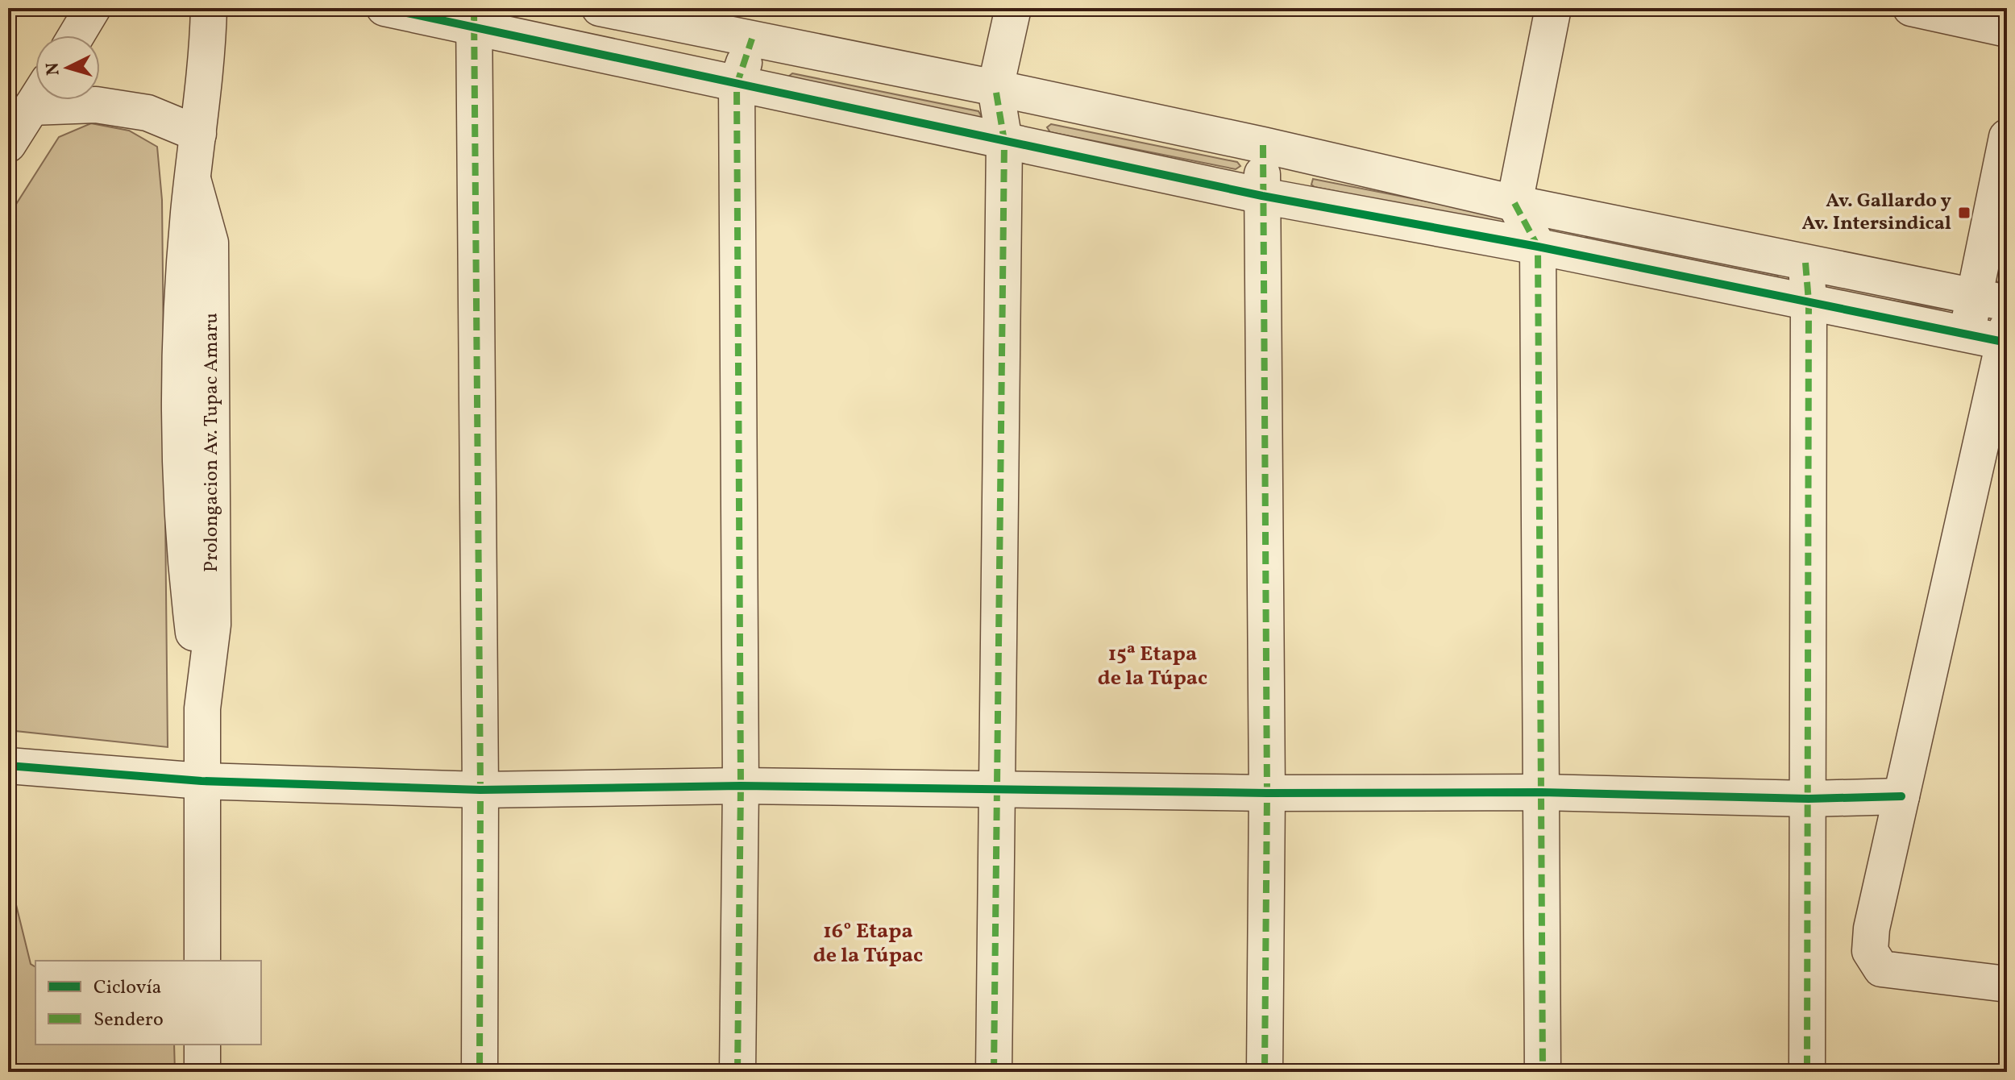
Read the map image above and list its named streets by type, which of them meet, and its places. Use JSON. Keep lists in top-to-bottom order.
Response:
{
  "streets": {
    "street": ["Prolongacion Av. Tupac Amaru"]
  },
  "districts": ["15ª Etapa de la Túpac", "16° Etapa de la Túpac"],
  "places": {
    "transit": ["Av. Gallardo y Av. Intersindical"]
  },
  "legend": ["Ciclovía", "Sendero"],
  "north": "left"
}
